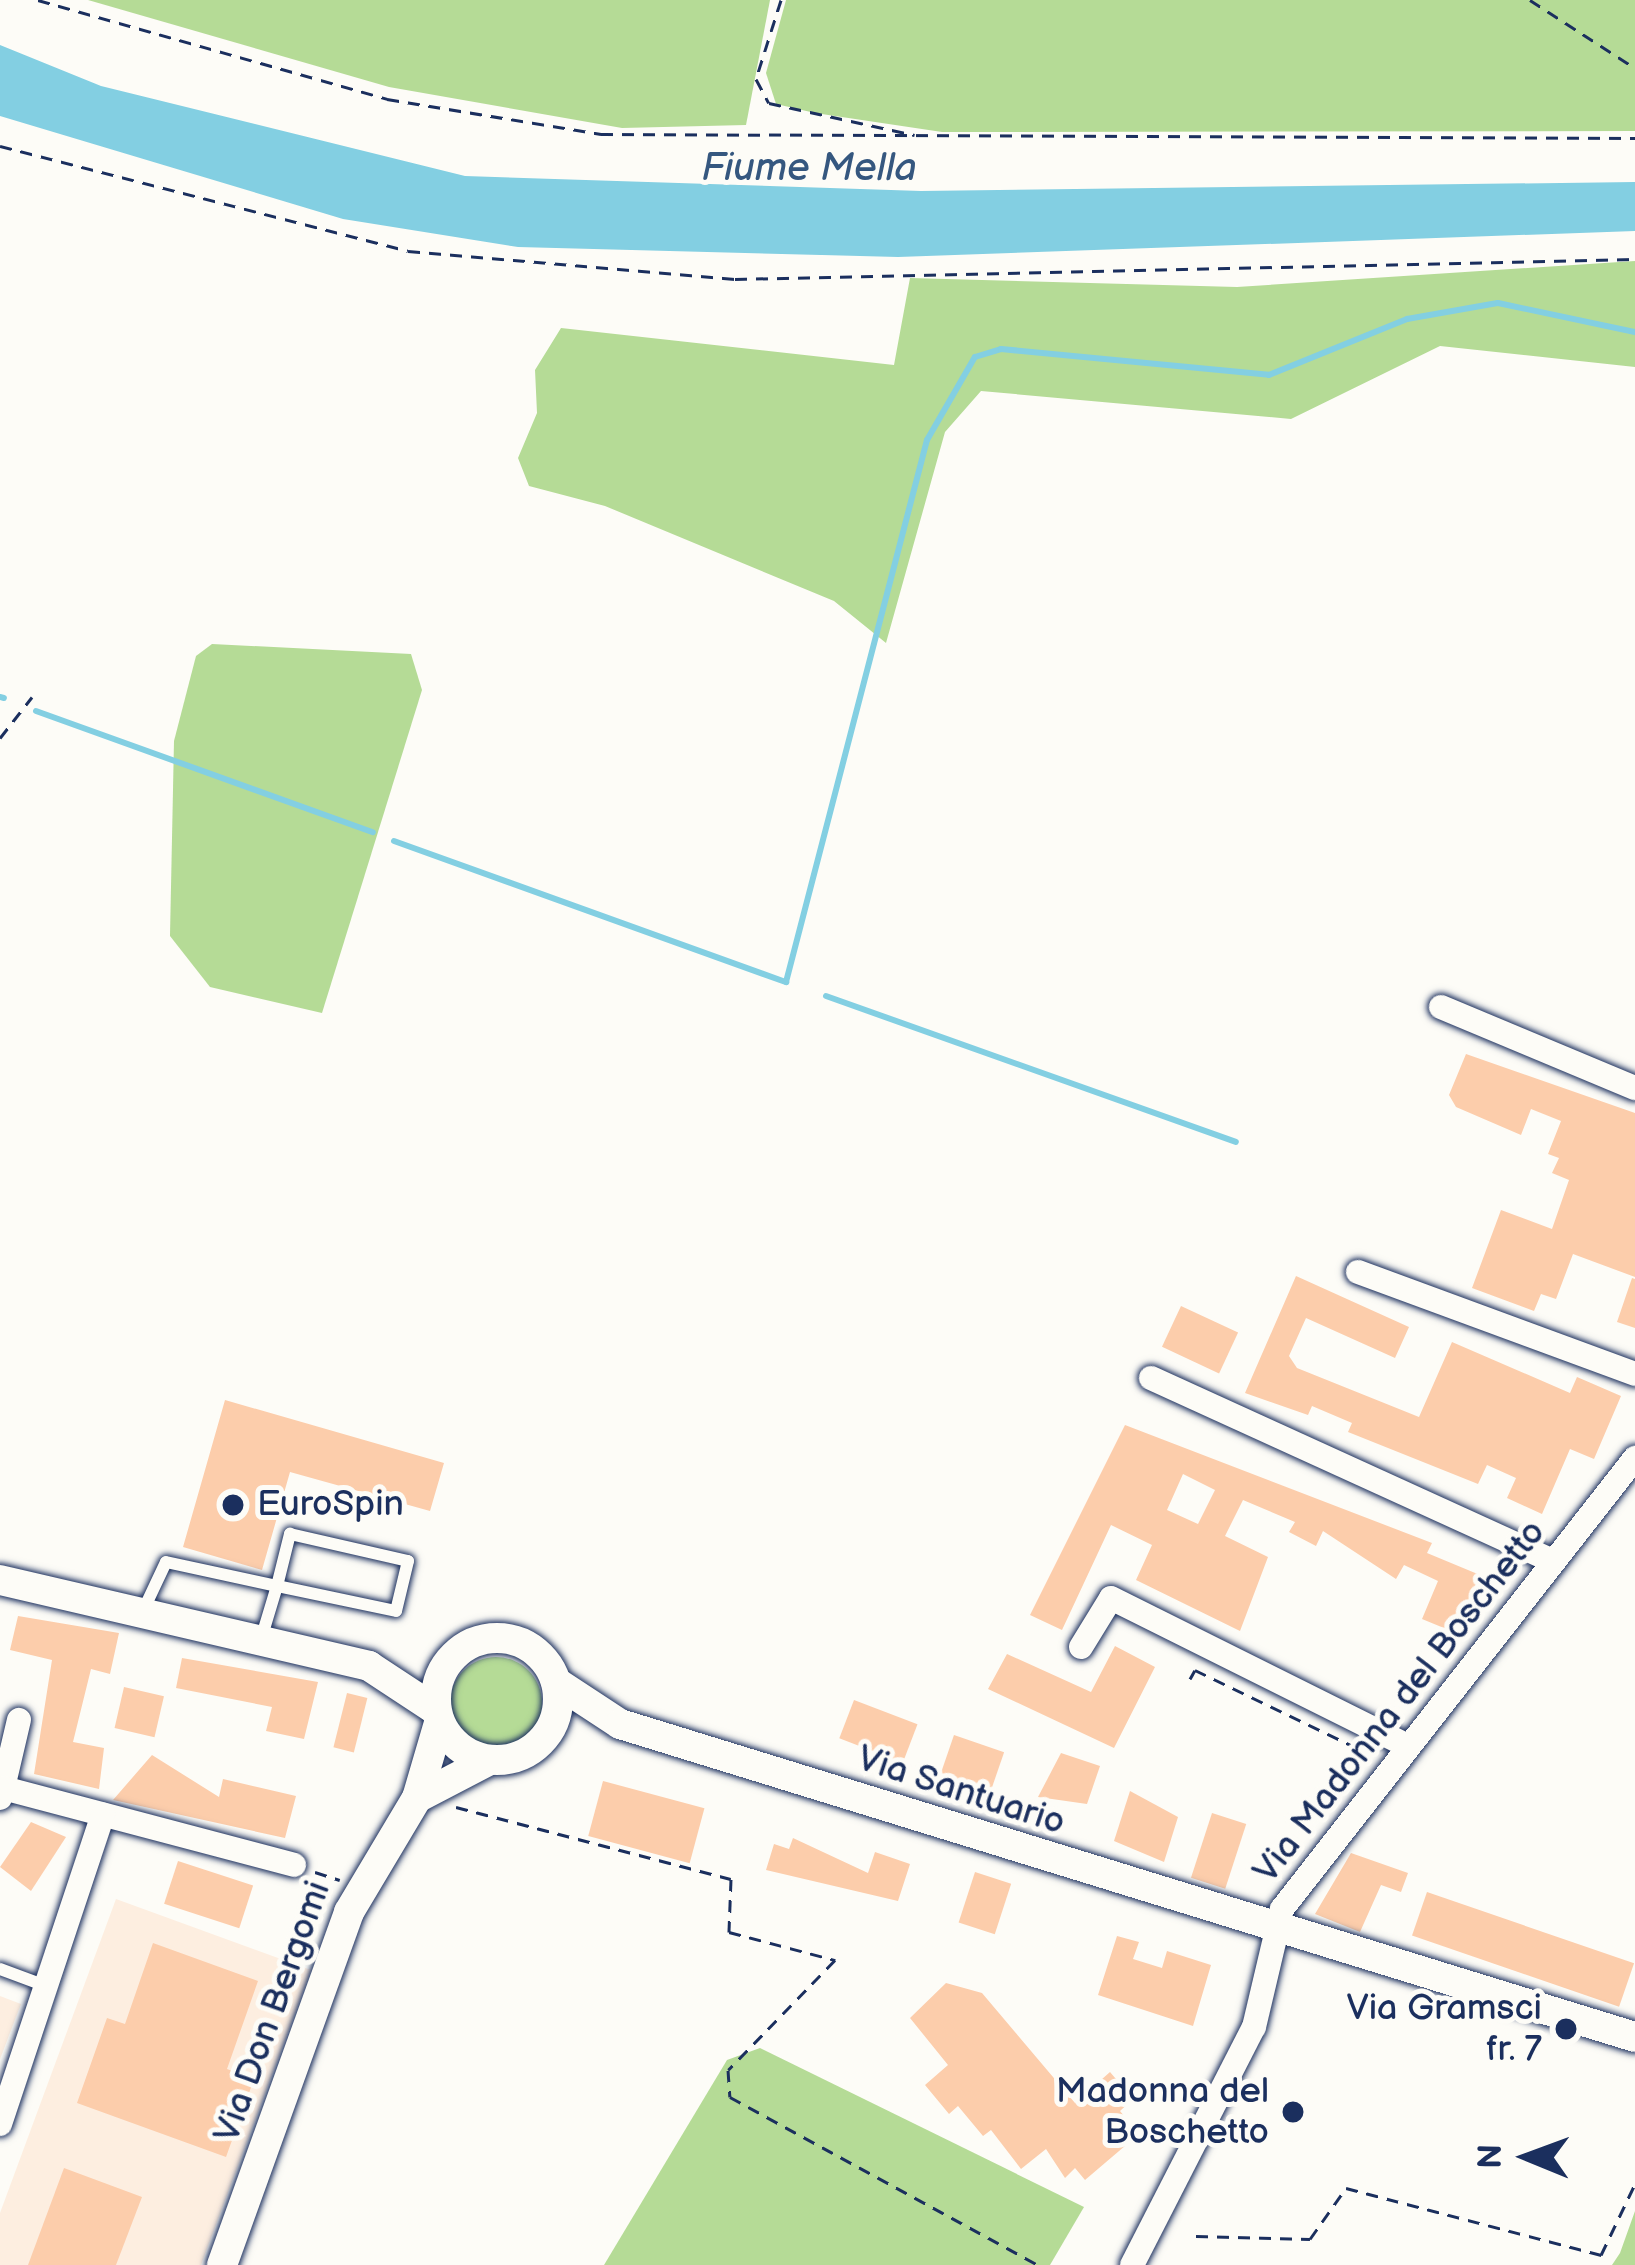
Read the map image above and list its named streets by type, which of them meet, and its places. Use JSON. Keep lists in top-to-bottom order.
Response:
{
  "streets": {
    "street": ["Via Madonna del Boschetto", "Via Santuario", "Via Don Bergomi"]
  },
  "crossings": [
    ["Via Madonna del Boschetto", "Via Santuario"],
    ["Via Santuario", "Via Don Bergomi"]
  ],
  "water": ["Fiume Mella"],
  "places": ["EuroSpin", "Via Gramsci fr. 7", "Madonna del Boschetto"],
  "north": "left"
}
